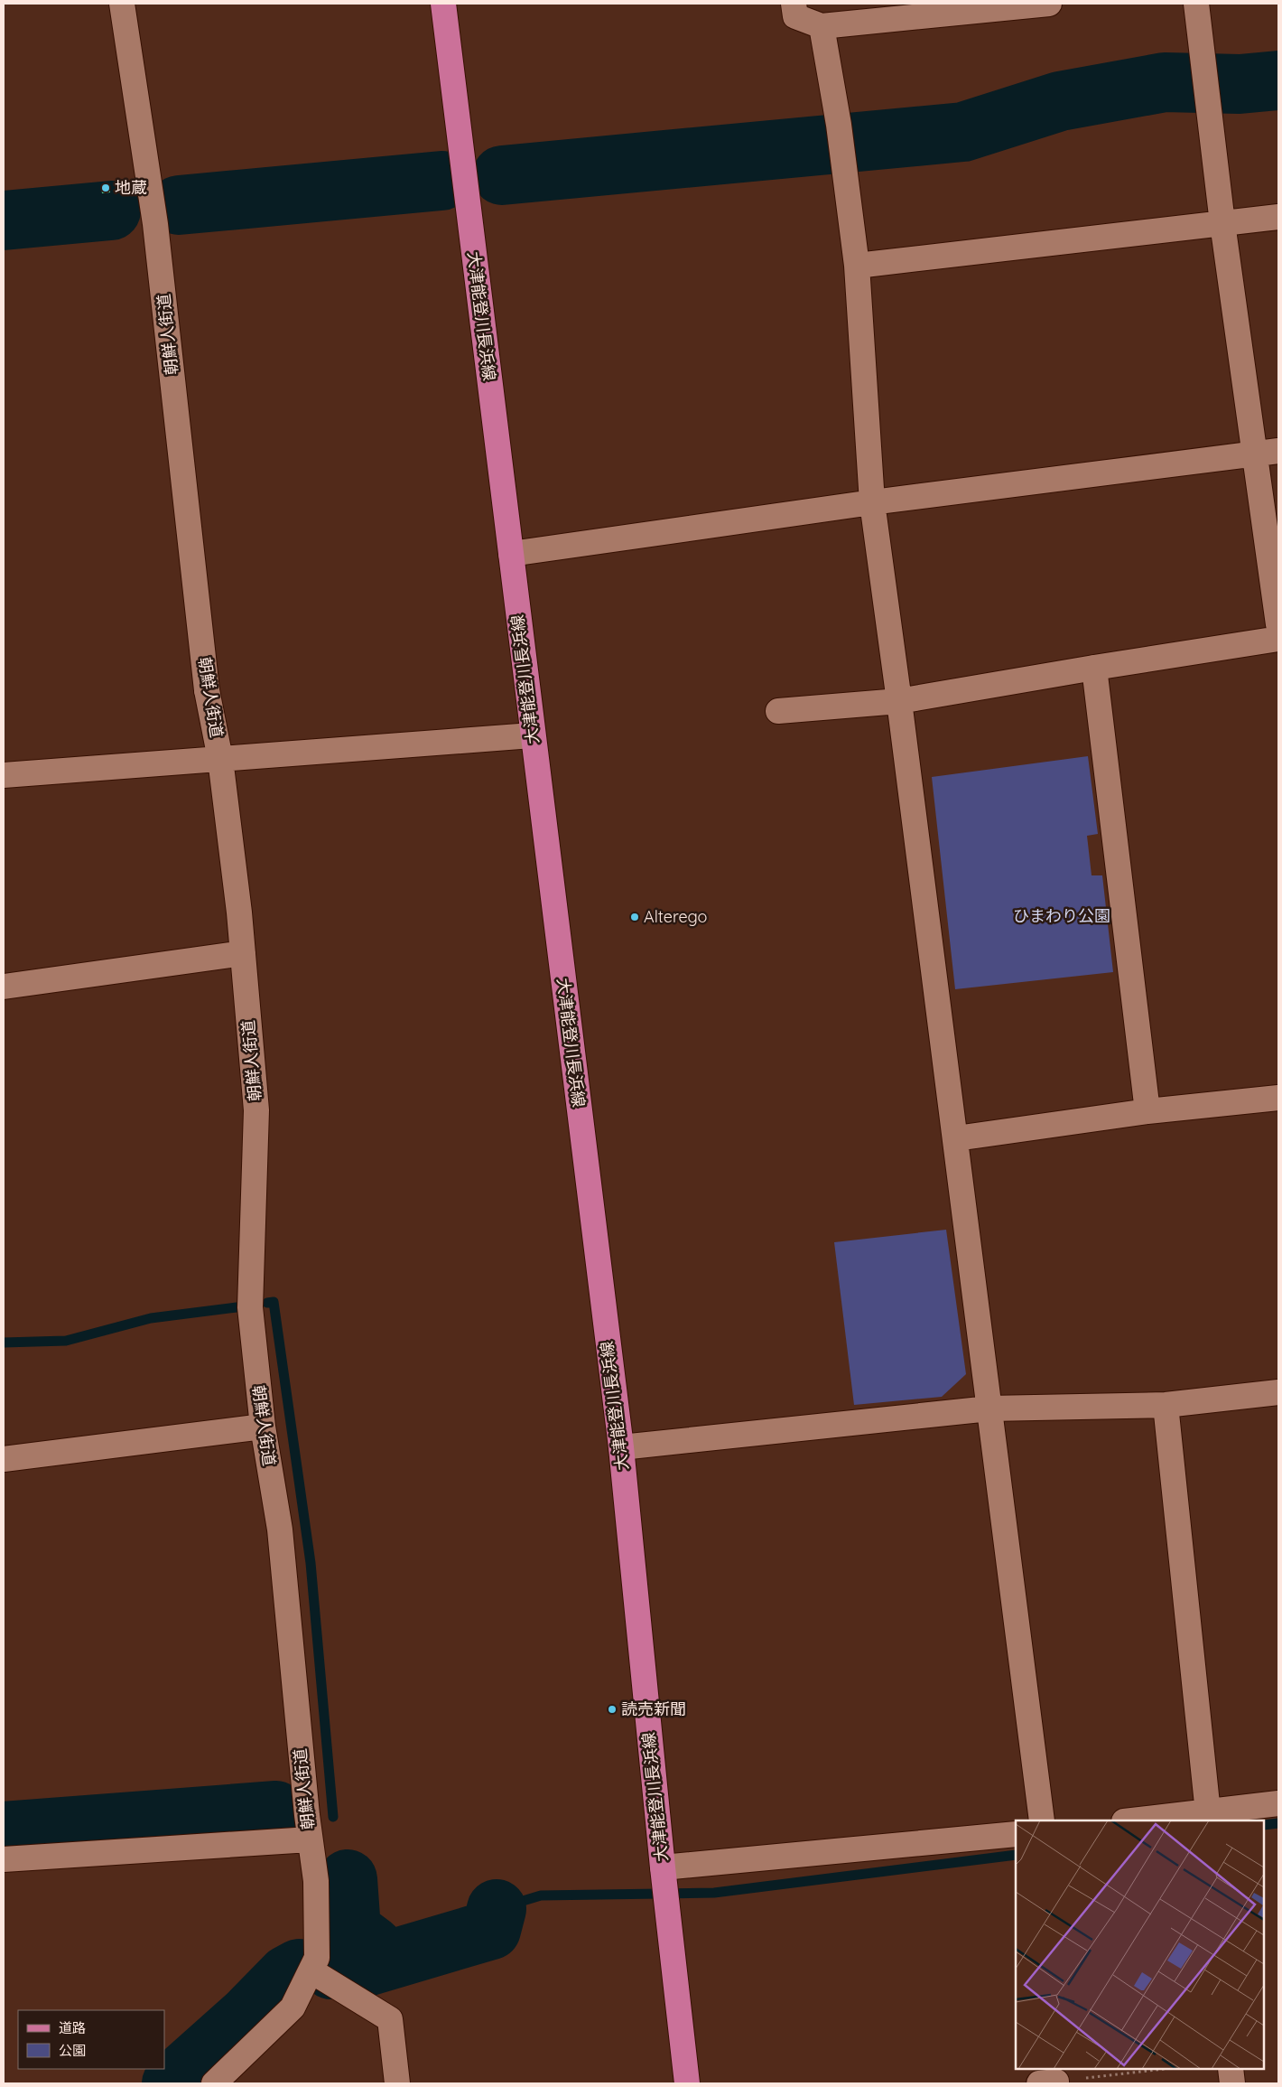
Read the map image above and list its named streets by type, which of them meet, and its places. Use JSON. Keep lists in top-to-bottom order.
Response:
{
  "streets": {
    "main road": ["大津能登川長浜線"],
    "street": ["朝鮮人街道"]
  },
  "parks": ["ひまわり公園"],
  "places": ["地蔵", "Alterego", "読売新聞"],
  "legend": ["道路", "公園"]
}
